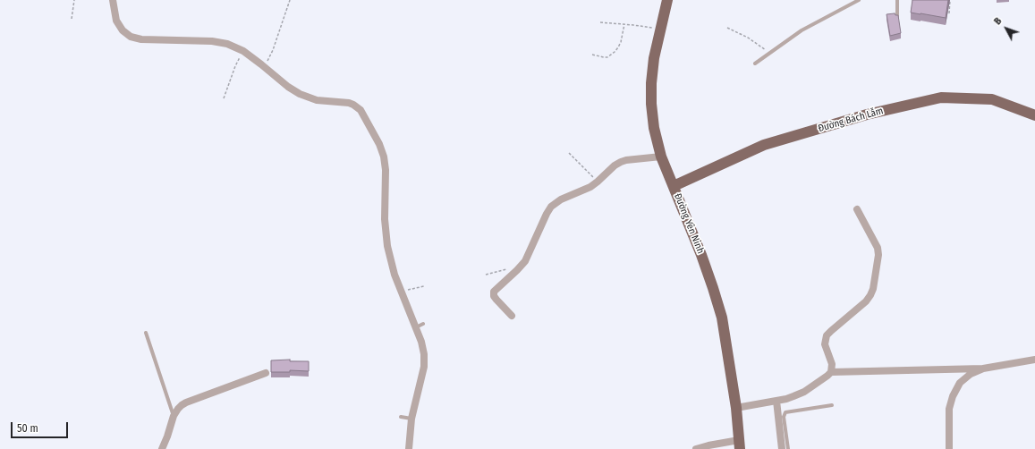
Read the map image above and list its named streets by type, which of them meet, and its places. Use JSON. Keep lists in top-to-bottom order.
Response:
{
  "streets": {
    "main road": ["Đường Bách Lẫm", "Đường Yên Ninh"]
  },
  "crossings": [
    ["Đường Bách Lẫm", "Đường Yên Ninh"]
  ],
  "scale_bar": "50 m",
  "north": "top left"
}
